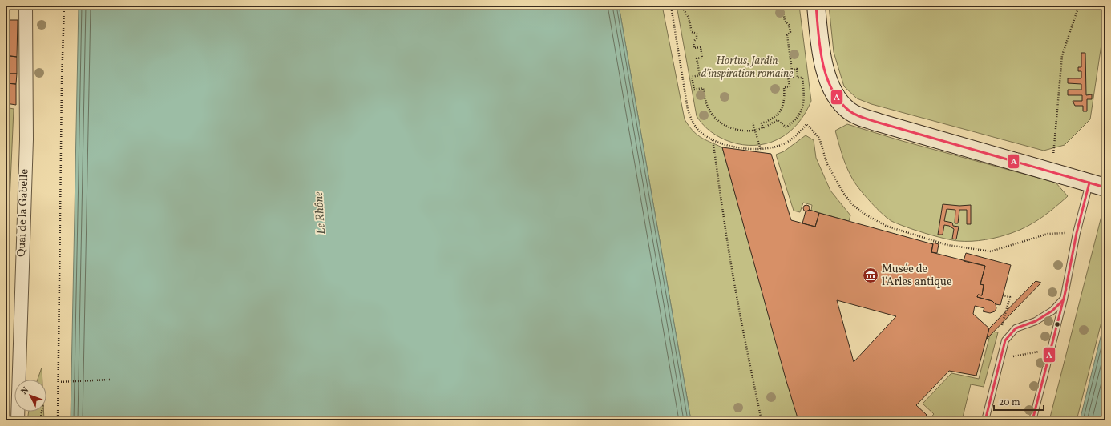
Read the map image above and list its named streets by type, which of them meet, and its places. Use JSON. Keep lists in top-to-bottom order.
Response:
{
  "streets": {
    "street": ["Quai de la Gabelle"]
  },
  "water": ["Le Rhône"],
  "parks": ["Hortus, Jardin d'inspiration romaine"],
  "places": {
    "museum": ["Musée de l'Arles antique"]
  },
  "lines": ["transit line A"],
  "scale_bar": "20 m",
  "north": "top left"
}
